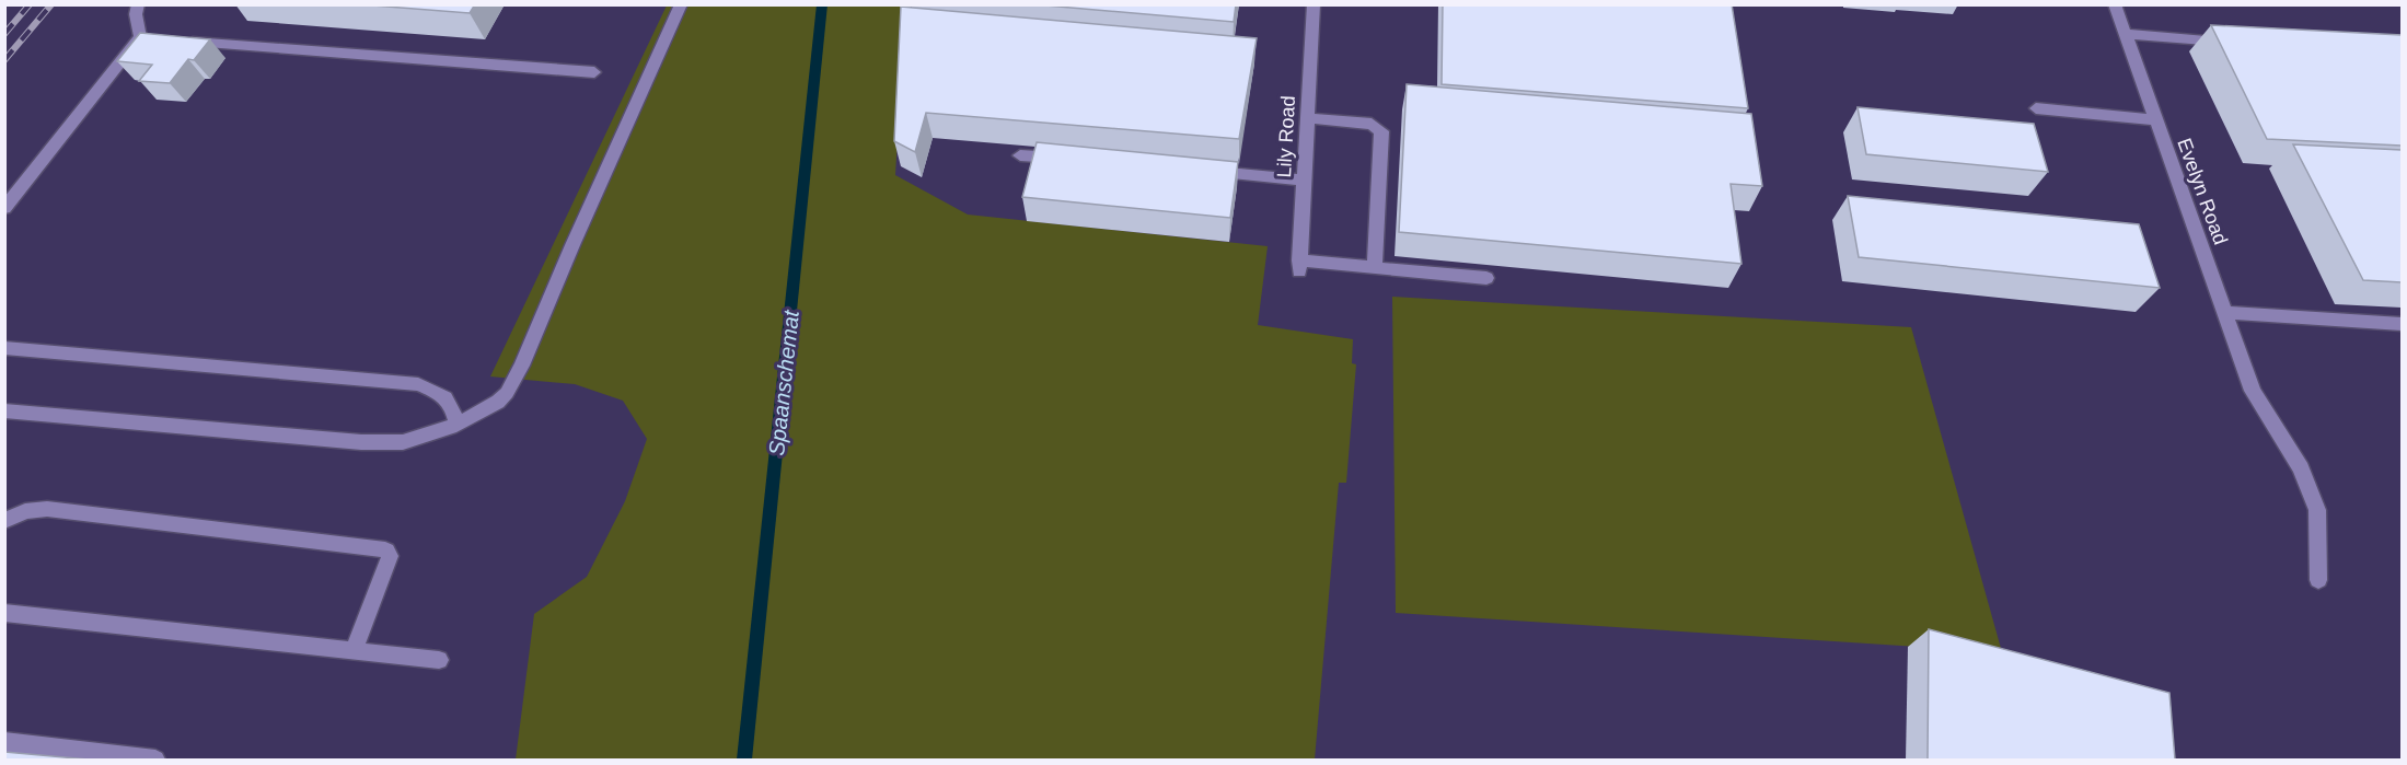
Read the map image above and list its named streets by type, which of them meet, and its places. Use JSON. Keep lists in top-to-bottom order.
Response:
{
  "streets": {
    "lane": ["Lily Road", "Evelyn Road"]
  },
  "water": ["Spaanschemat"]
}
